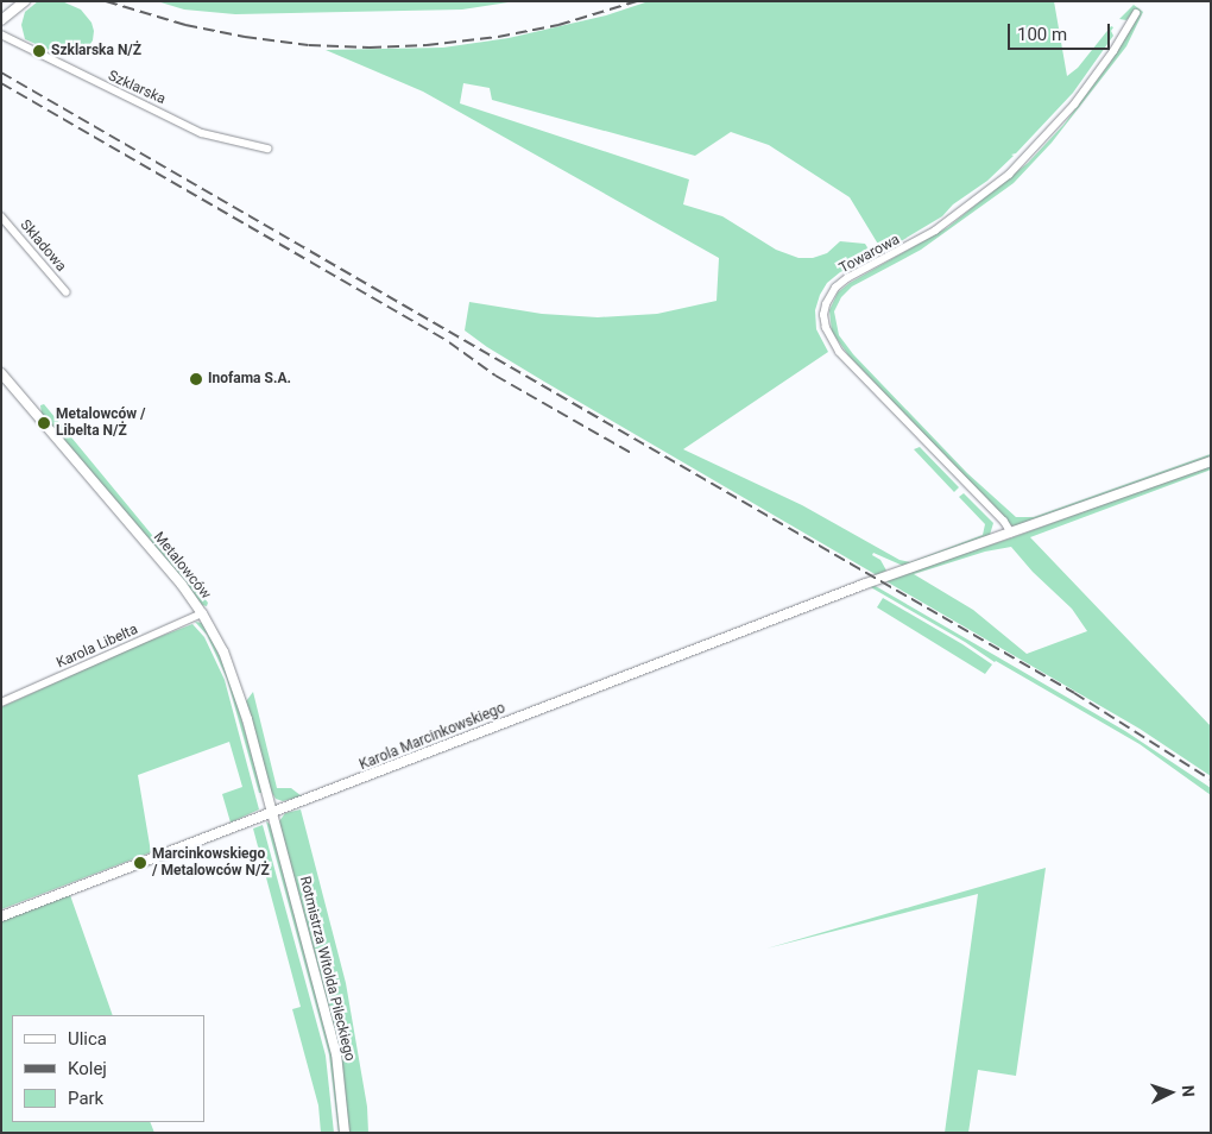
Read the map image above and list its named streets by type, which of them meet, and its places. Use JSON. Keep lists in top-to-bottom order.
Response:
{
  "streets": {
    "street": [
      "Szklarska",
      "Składowa",
      "Towarowa",
      "Metalowców",
      "Karola Libelta",
      "Karola Marcinkowskiego",
      "Rotmistrza Witolda Pileckiego"
    ]
  },
  "crossings": [
    ["Towarowa", "Karola Marcinkowskiego"],
    ["Metalowców", "Karola Libelta"],
    ["Metalowców", "Karola Marcinkowskiego"],
    ["Metalowców", "Rotmistrza Witolda Pileckiego"],
    ["Karola Marcinkowskiego", "Rotmistrza Witolda Pileckiego"]
  ],
  "places": [
    "Szklarska N/Ż",
    "Inofama S.A.",
    "Metalowców / Libelta N/Ż",
    "Marcinkowskiego / Metalowców N/Ż"
  ],
  "legend": ["Ulica", "Kolej", "Park"],
  "scale_bar": "100 m",
  "north": "right"
}
